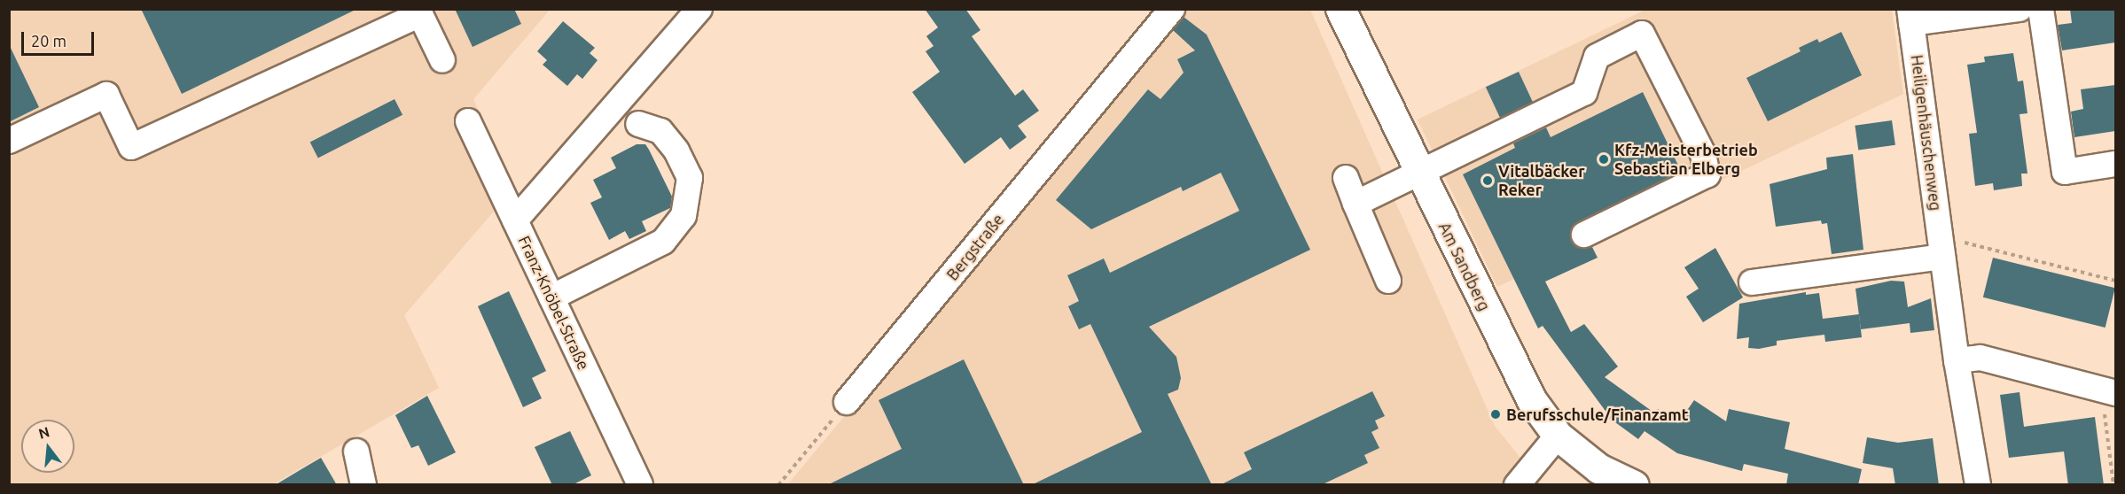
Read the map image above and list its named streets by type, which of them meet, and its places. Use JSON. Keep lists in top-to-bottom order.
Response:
{
  "streets": {
    "main road": ["Am Sandberg"],
    "street": ["Heiligenhäuschenweg", "Bergstraße", "Franz-Knöbel-Straße"]
  },
  "places": ["Kfz-Meisterbetrieb Sebastian Elberg", "Vitalbäcker Reker", "Berufsschule/Finanzamt"],
  "scale_bar": "20 m",
  "north": "top"
}
